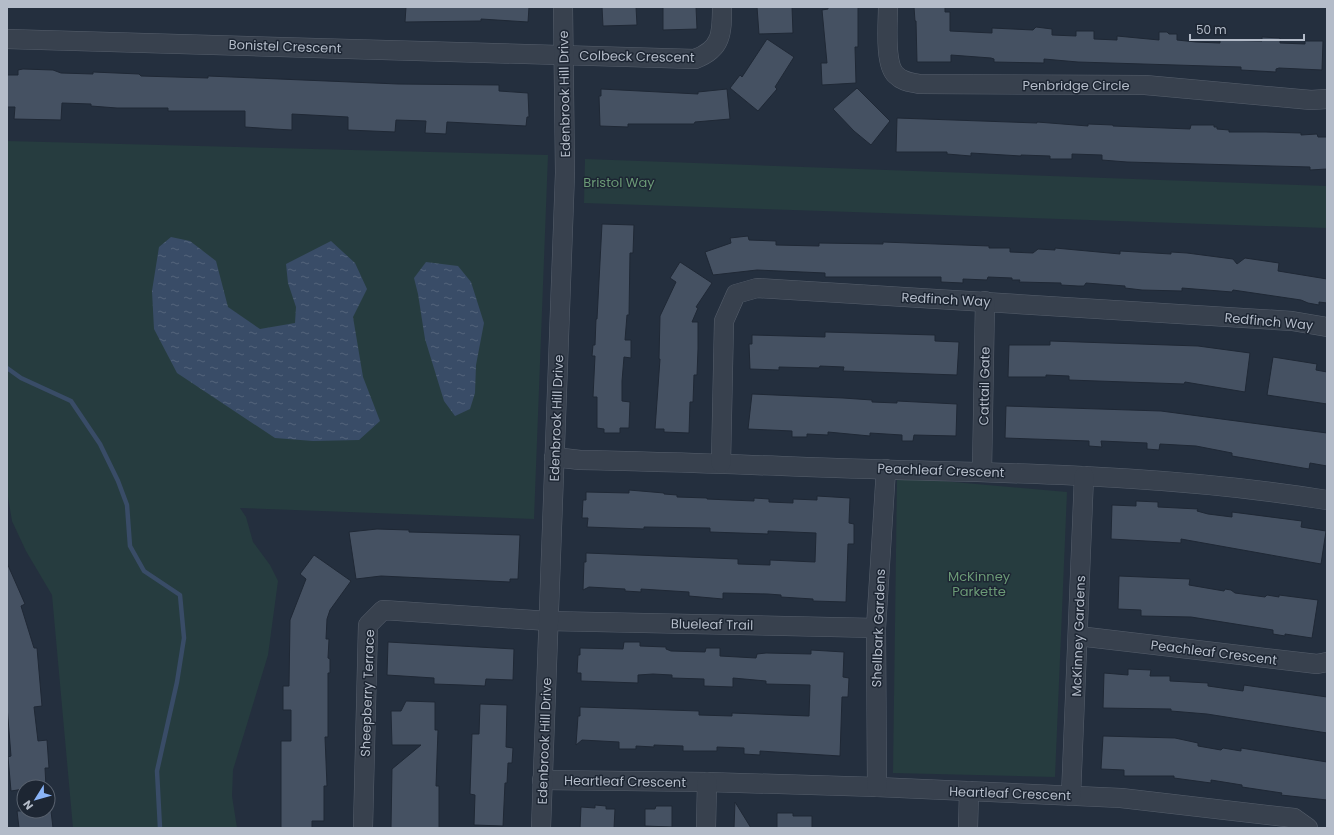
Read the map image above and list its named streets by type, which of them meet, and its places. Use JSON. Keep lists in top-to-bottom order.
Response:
{
  "streets": {
    "street": [
      "Bonistel Crescent",
      "Colbeck Crescent",
      "Penbridge Circle",
      "Edenbrook Hill Drive",
      "Redfinch Way",
      "Cattail Gate",
      "Peachleaf Crescent",
      "Blueleaf Trail",
      "Shellbark Gardens",
      "McKinney Gardens",
      "Sheepberry Terrace",
      "Heartleaf Crescent"
    ]
  },
  "crossings": [
    ["Bonistel Crescent", "Colbeck Crescent"],
    ["Bonistel Crescent", "Edenbrook Hill Drive"],
    ["Colbeck Crescent", "Edenbrook Hill Drive"],
    ["Edenbrook Hill Drive", "Peachleaf Crescent"],
    ["Edenbrook Hill Drive", "Blueleaf Trail"],
    ["Edenbrook Hill Drive", "Sheepberry Terrace"],
    ["Edenbrook Hill Drive", "Heartleaf Crescent"],
    ["Redfinch Way", "Cattail Gate"],
    ["Redfinch Way", "Peachleaf Crescent"],
    ["Cattail Gate", "Peachleaf Crescent"],
    ["Peachleaf Crescent", "Shellbark Gardens"],
    ["Peachleaf Crescent", "McKinney Gardens"],
    ["Blueleaf Trail", "Shellbark Gardens"],
    ["Blueleaf Trail", "Sheepberry Terrace"],
    ["Shellbark Gardens", "Heartleaf Crescent"],
    ["McKinney Gardens", "Heartleaf Crescent"]
  ],
  "parks": ["Bristol Way", "McKinney Parkette"],
  "scale_bar": "50 m",
  "north": "bottom left"
}
